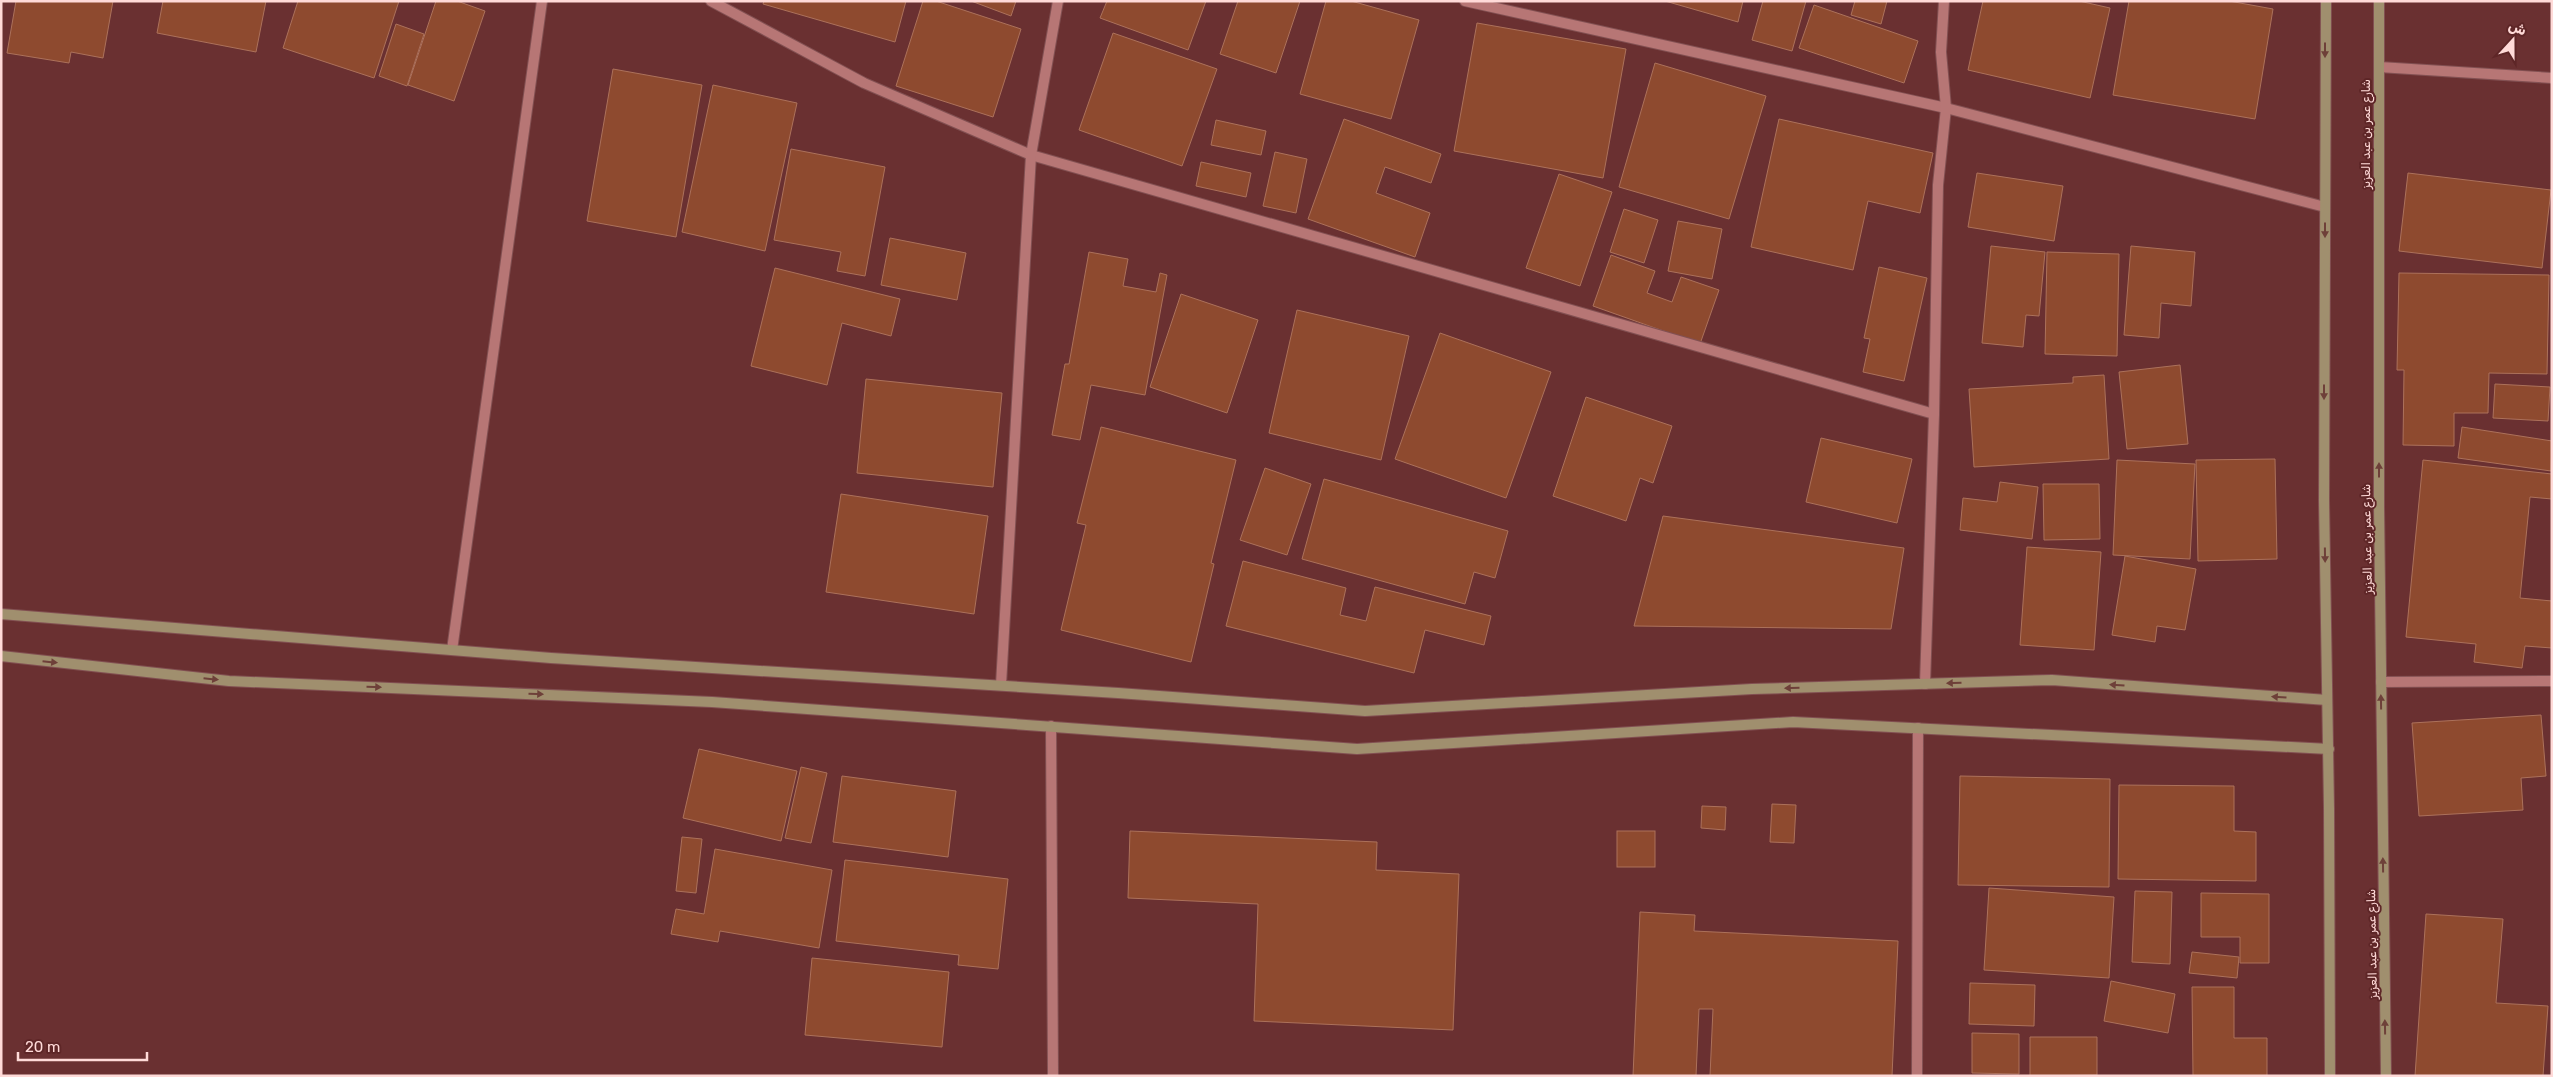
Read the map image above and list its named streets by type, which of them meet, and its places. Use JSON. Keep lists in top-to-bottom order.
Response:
{
  "streets": {
    "street": ["شارع عمر بن عبد العزيز"]
  },
  "scale_bar": "20 m",
  "north": "top"
}
